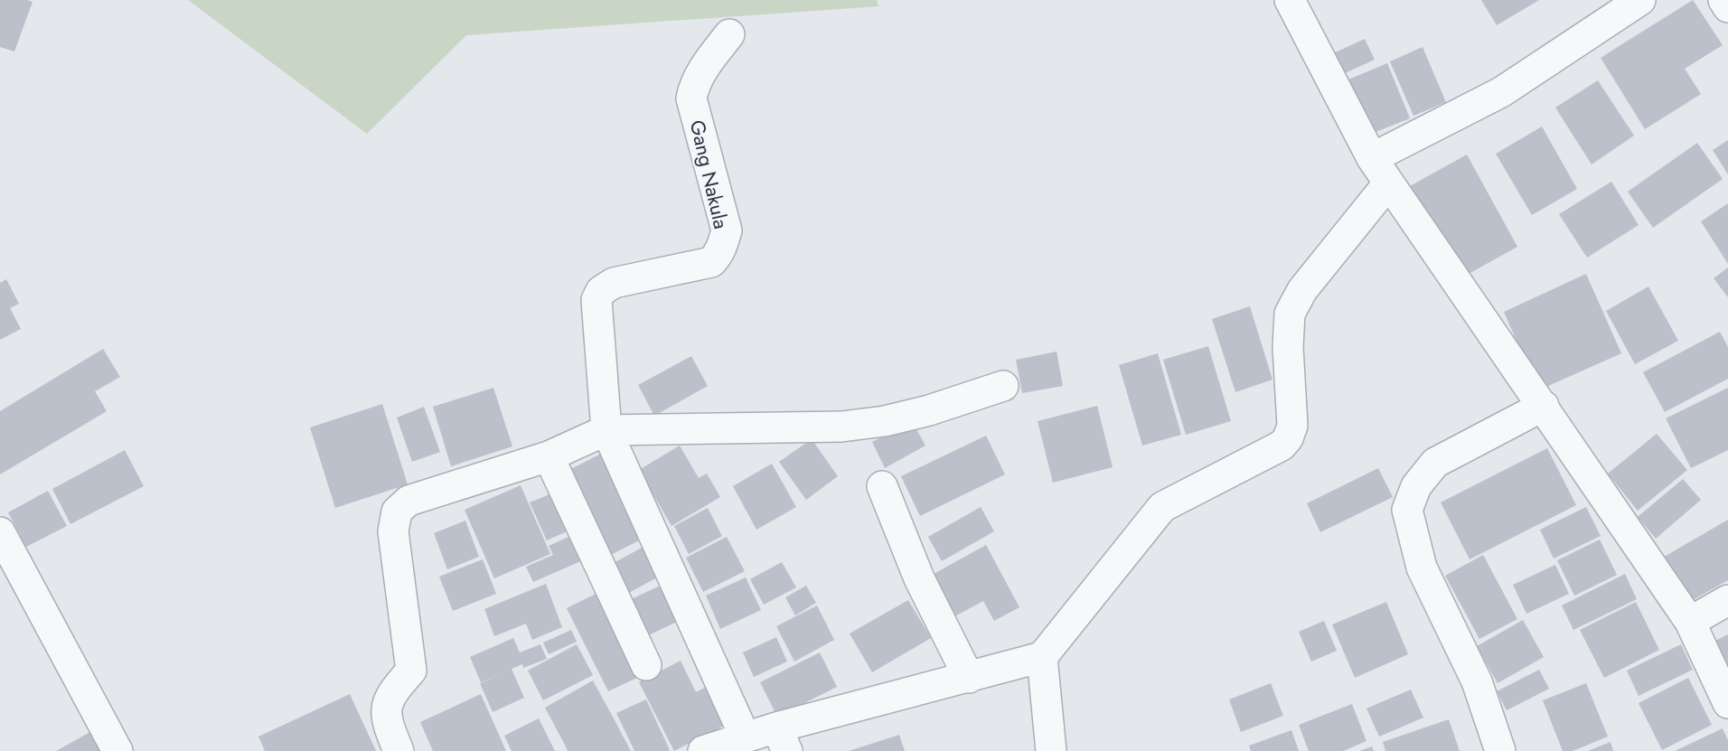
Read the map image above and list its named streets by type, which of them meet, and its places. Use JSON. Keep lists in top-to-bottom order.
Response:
{
  "streets": {
    "street": ["Gang Nakula"]
  }
}
